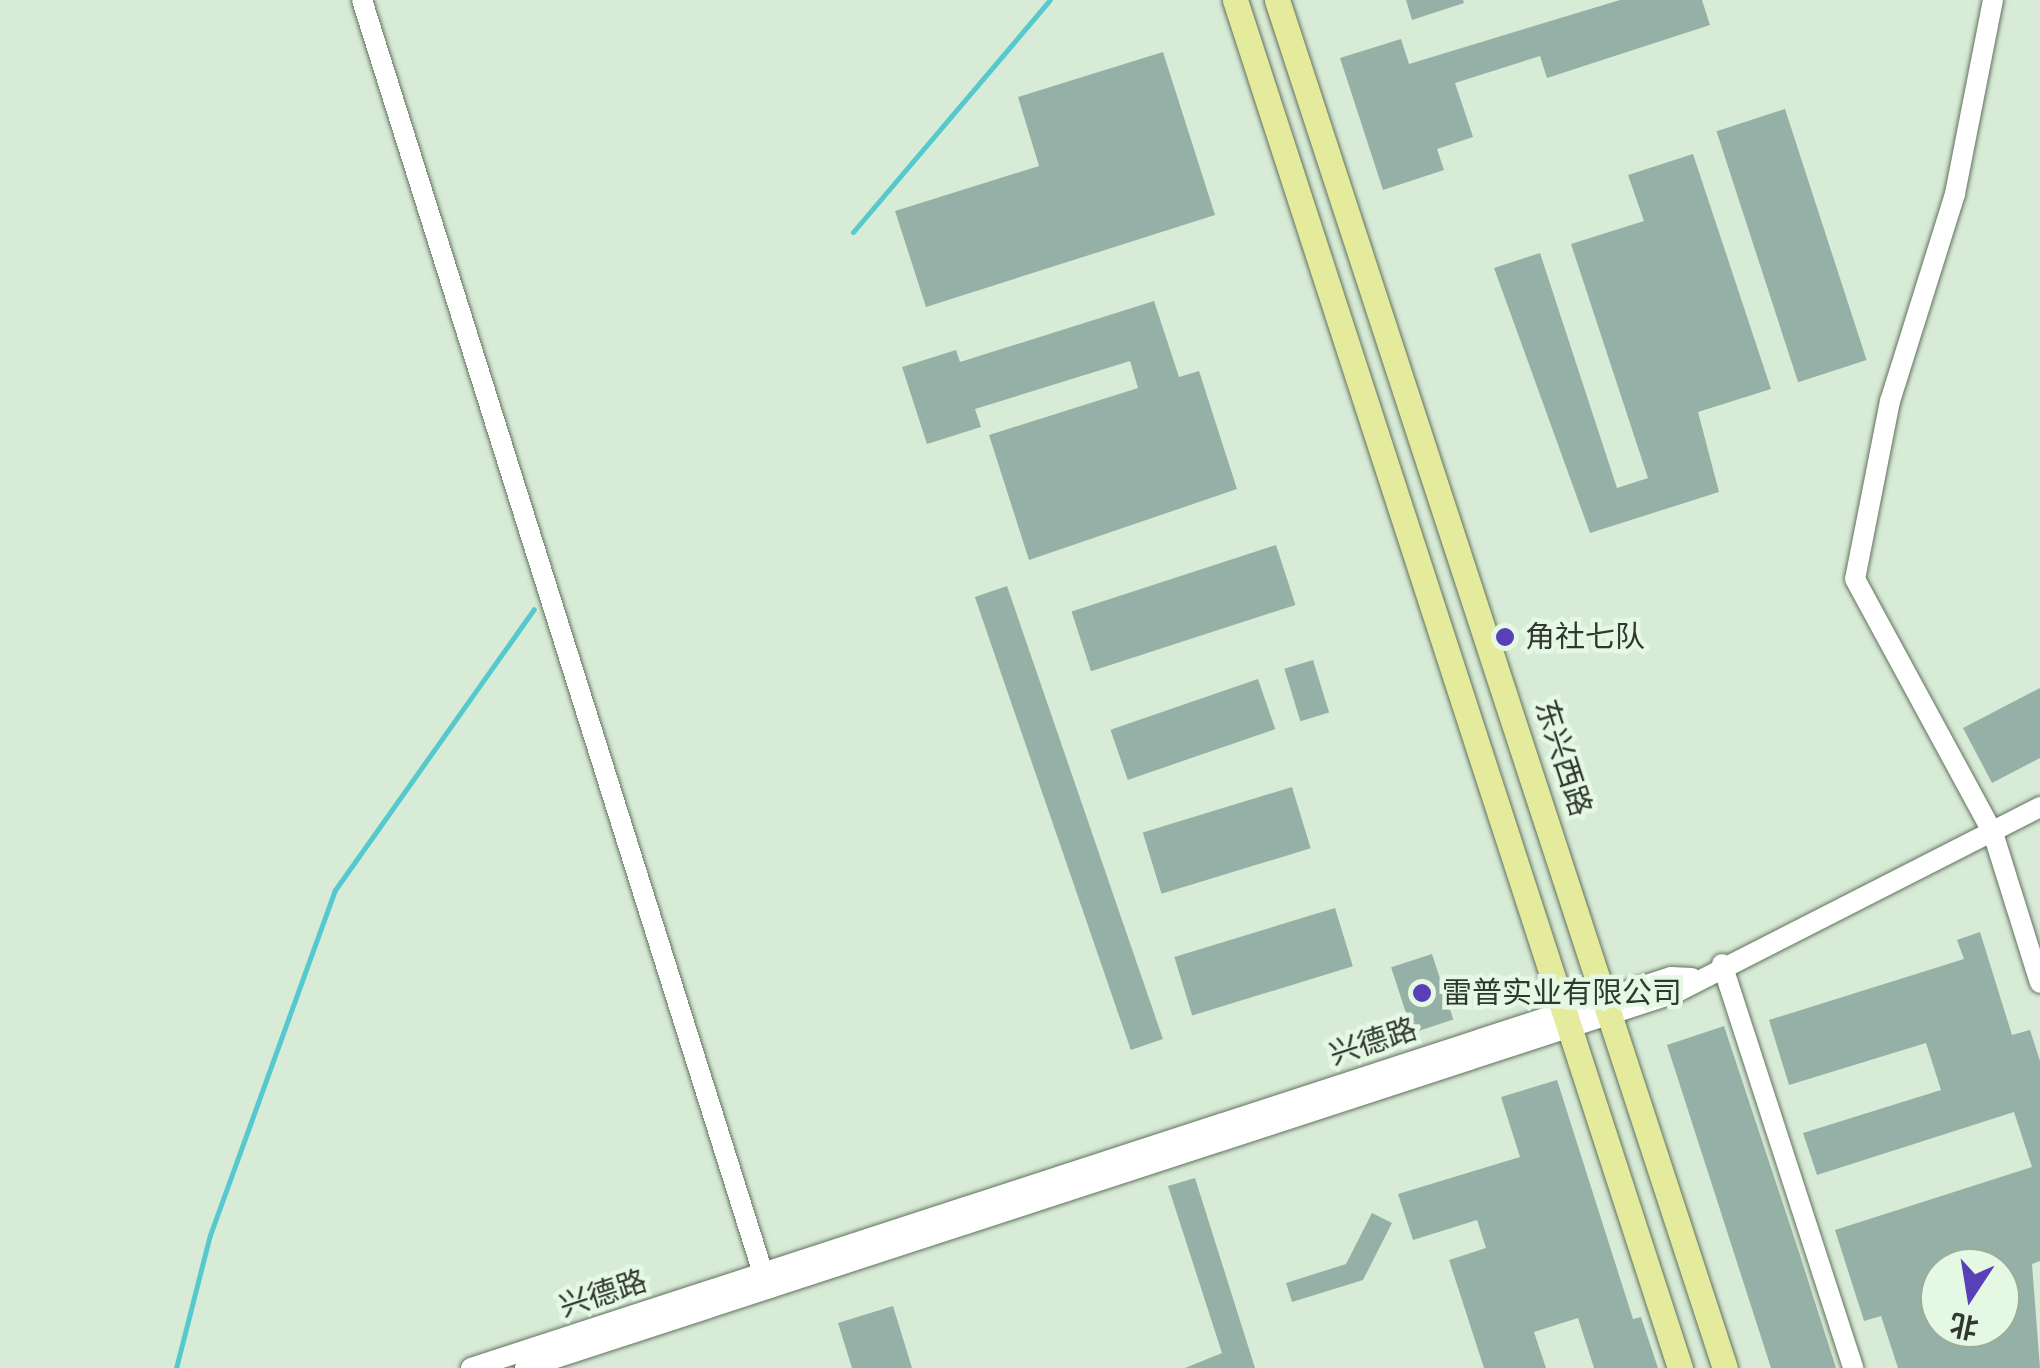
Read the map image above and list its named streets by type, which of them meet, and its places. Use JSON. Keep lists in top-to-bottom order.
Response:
{
  "streets": {
    "main road": ["东兴西路"],
    "street": ["兴德路"]
  },
  "crossings": [
    ["东兴西路", "兴德路"]
  ],
  "places": ["角社七队", "雷普实业有限公司"],
  "north": "bottom"
}
